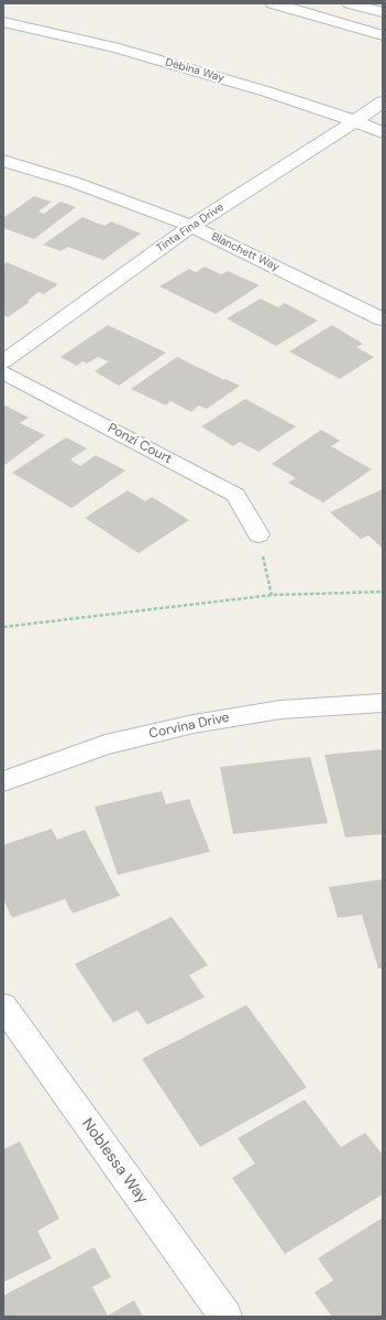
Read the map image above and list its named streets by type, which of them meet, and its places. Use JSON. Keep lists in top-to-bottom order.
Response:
{
  "streets": {
    "street": [
      "Debina Way",
      "Tinta Fina Drive",
      "Blanchett Way",
      "Ponzi Court",
      "Corvina Drive",
      "Noblessa Way"
    ]
  },
  "crossings": [
    ["Debina Way", "Tinta Fina Drive"],
    ["Tinta Fina Drive", "Blanchett Way"]
  ]
}
